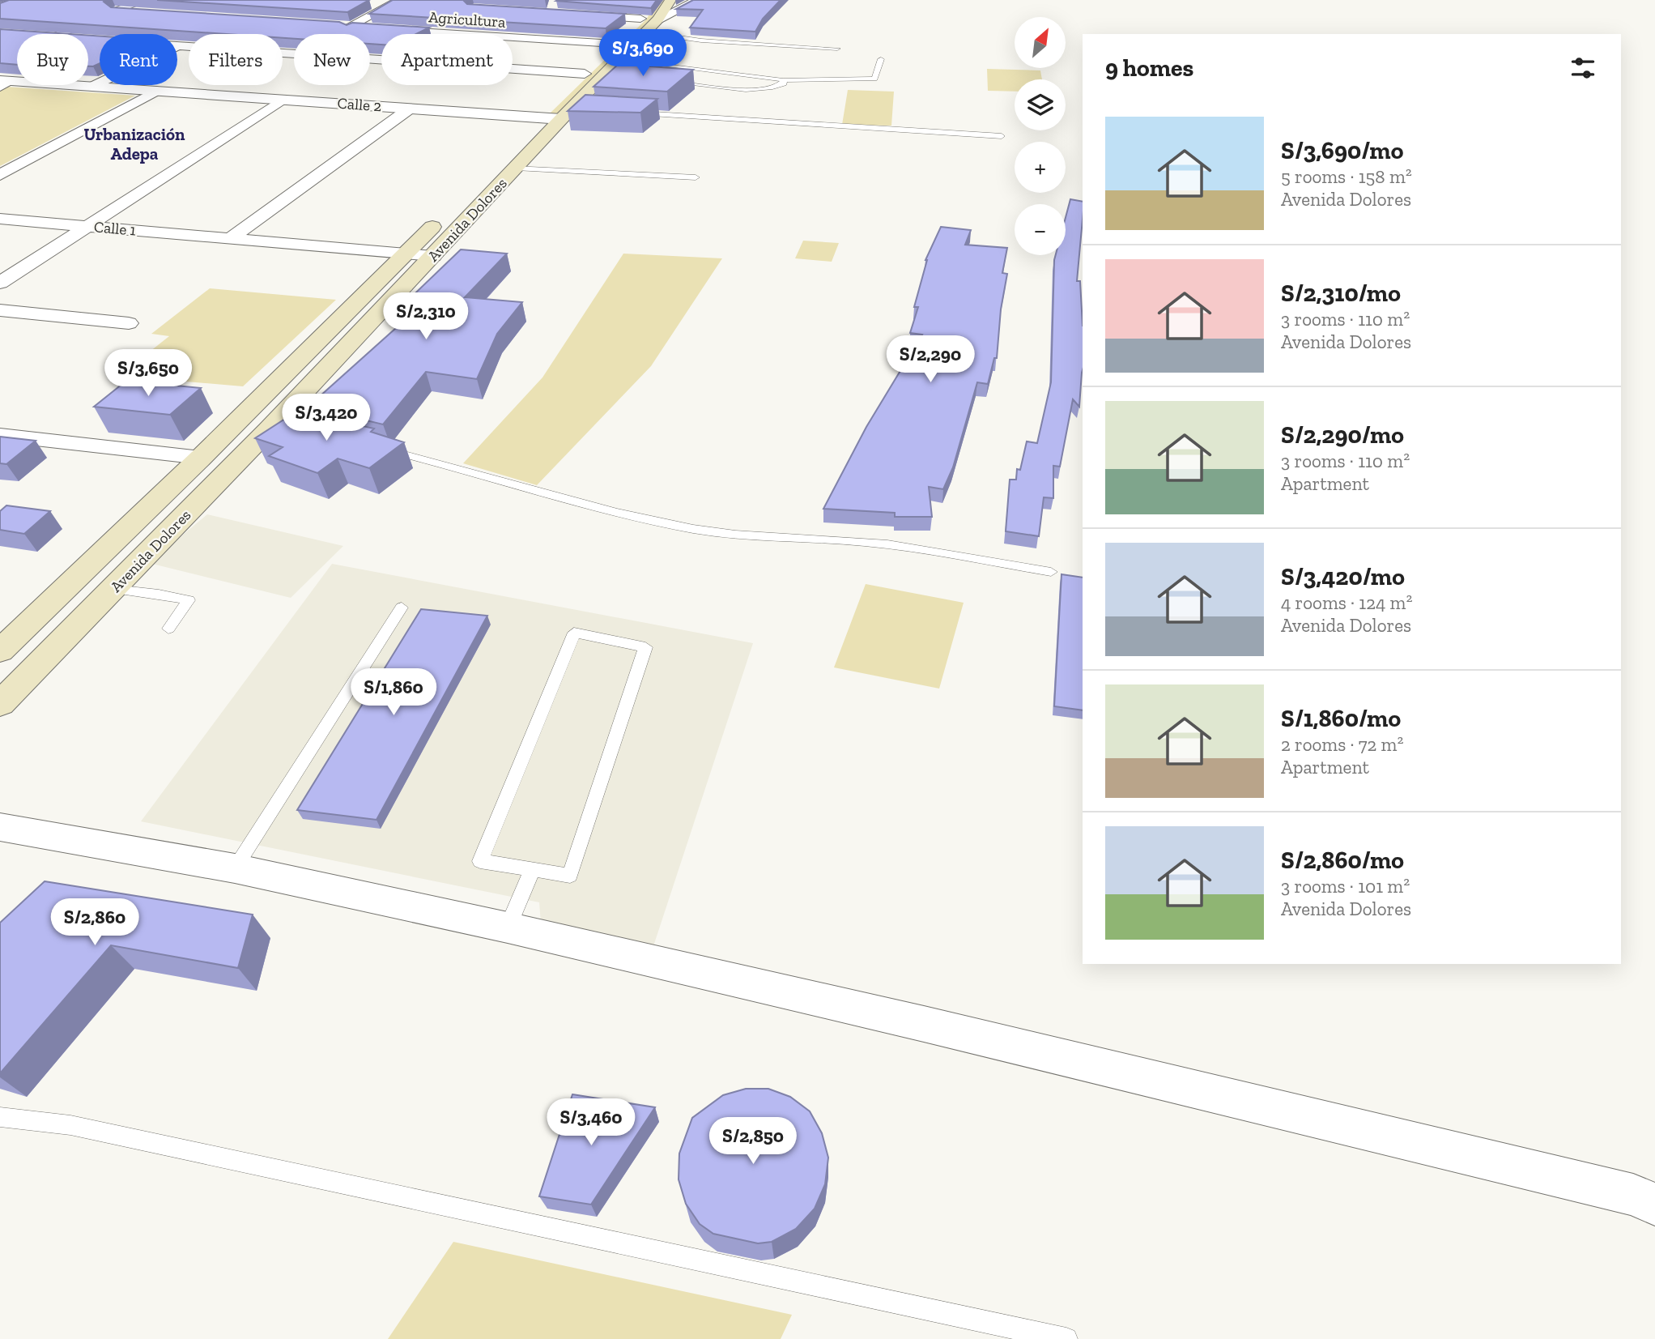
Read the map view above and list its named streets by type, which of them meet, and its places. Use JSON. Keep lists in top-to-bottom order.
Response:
{
  "streets": {
    "main road": ["Avenida Dolores"],
    "street": ["Agricultura", "Calle 2", "Calle 1"]
  },
  "crossings": [
    ["Agricultura", "Avenida Dolores"],
    ["Calle 2", "Avenida Dolores"],
    ["Avenida Dolores", "Calle 1"]
  ],
  "districts": ["Urbanización Adepa"],
  "north": "top right",
  "page": {
    "map_buttons": ["+", "−"],
    "price": [
      "S/3,690",
      "S/2,310",
      "S/2,290",
      "S/3,650",
      "S/3,420",
      "S/1,860",
      "S/2,860",
      "S/3,460",
      "S/2,850"
    ],
    "chip": [
      "Buy",
      "Rent",
      "Filters",
      "New",
      "Apartment"
    ],
    "heading": "9 homes",
    "list": [
      {
        "name": "S/3,690/mo",
        "note": "5 rooms · 158 m² · Avenida Dolores"
      },
      {
        "name": "S/2,310/mo",
        "note": "3 rooms · 110 m² · Avenida Dolores"
      },
      {
        "name": "S/2,290/mo",
        "note": "3 rooms · 110 m² · Apartment"
      },
      {
        "name": "S/3,420/mo",
        "note": "4 rooms · 124 m² · Avenida Dolores"
      },
      {
        "name": "S/1,860/mo",
        "note": "2 rooms · 72 m² · Apartment"
      },
      {
        "name": "S/2,860/mo",
        "note": "3 rooms · 101 m² · Avenida Dolores"
      }
    ]
  }
}
